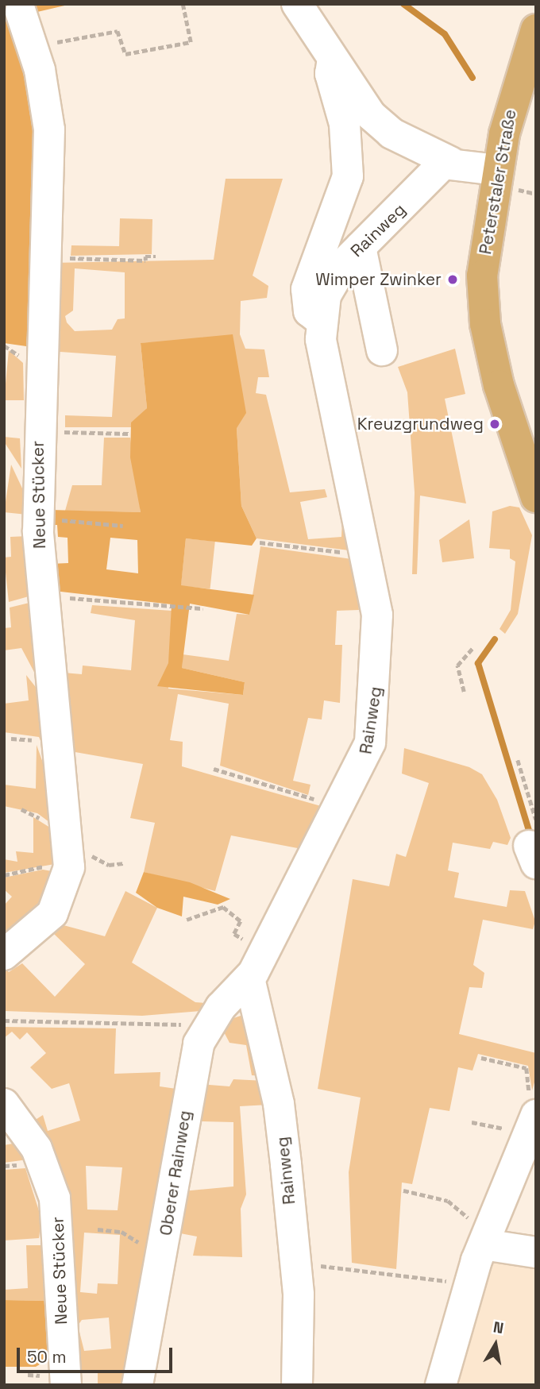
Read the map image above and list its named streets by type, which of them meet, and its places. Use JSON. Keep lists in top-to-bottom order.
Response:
{
  "streets": {
    "main road": ["Peterstaler Straße"],
    "street": ["Rainweg", "Neue Stücker", "Oberer Rainweg"]
  },
  "crossings": [
    ["Rainweg", "Oberer Rainweg"]
  ],
  "places": ["Wimper Zwinker", "Kreuzgrundweg"],
  "scale_bar": "50 m",
  "north": "top"
}
